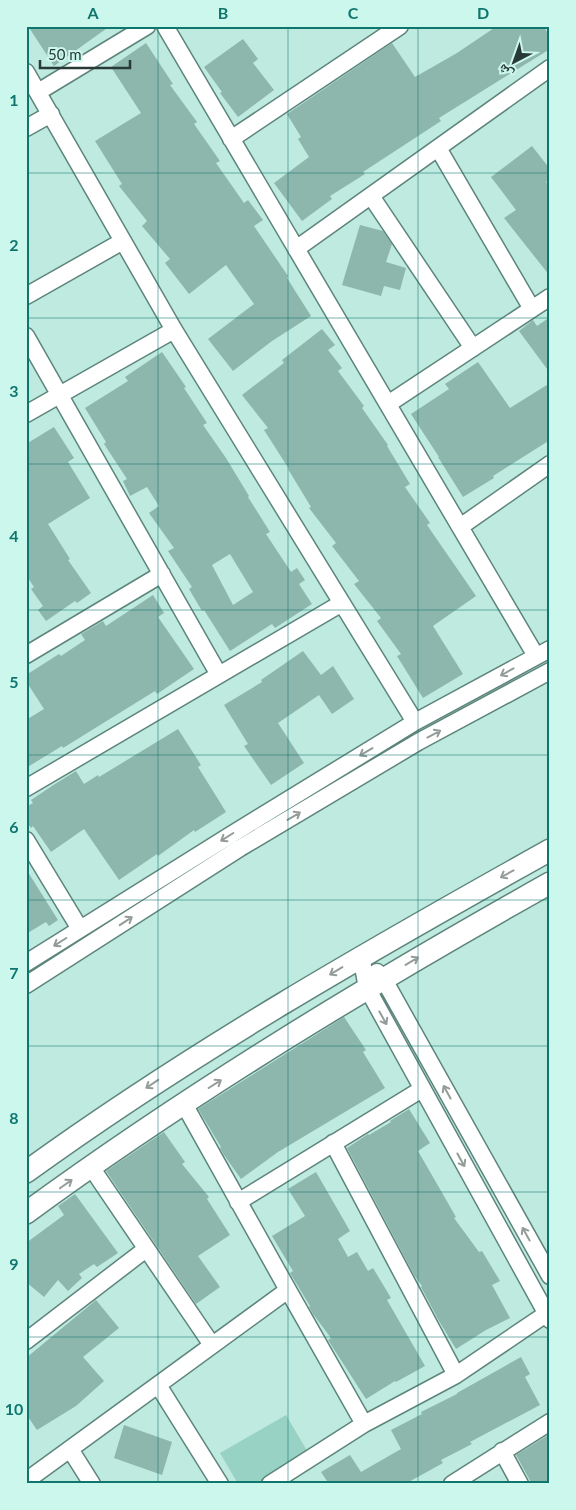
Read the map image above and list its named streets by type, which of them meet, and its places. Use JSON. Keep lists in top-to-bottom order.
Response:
{
  "scale_bar": "50 m",
  "north": "bottom left",
  "grid": {
    "columns": [
      "A",
      "B",
      "C",
      "D"
    ],
    "rows": [
      "1",
      "2",
      "3",
      "4",
      "5",
      "6",
      "7",
      "8",
      "9",
      "10"
    ]
  }
}
